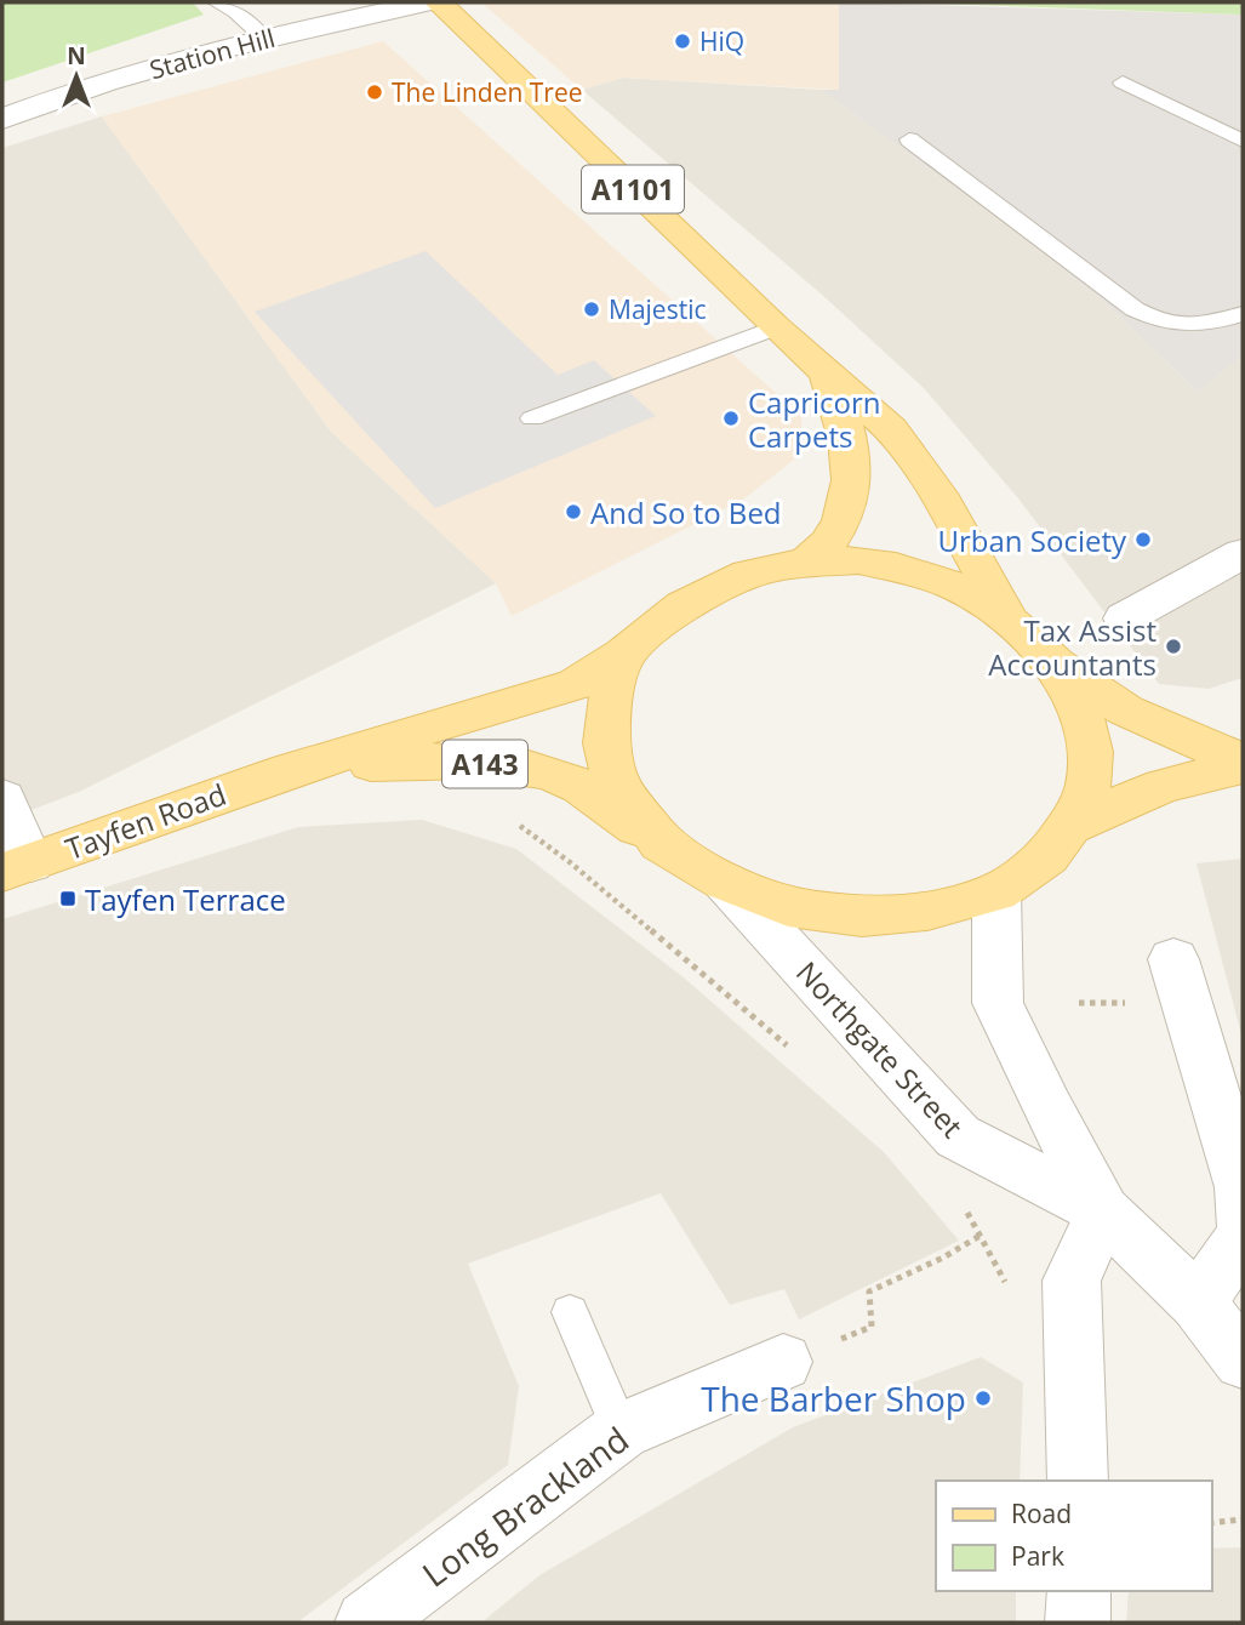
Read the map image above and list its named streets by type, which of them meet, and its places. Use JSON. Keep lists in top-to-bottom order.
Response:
{
  "streets": {
    "main road": ["A1101", "A143", "Tayfen Road"],
    "street": ["Station Hill", "Northgate Street", "Long Brackland"]
  },
  "crossings": [
    ["A143", "Tayfen Road"]
  ],
  "places": {
    "other": [
      "HiQ",
      "The Linden Tree",
      "Majestic",
      "Capricorn Carpets",
      "And So to Bed",
      "Urban Society",
      "Tax Assist Accountants",
      "The Barber Shop"
    ],
    "transit": ["Tayfen Terrace"]
  },
  "legend": ["Road", "Park"],
  "north": "top"
}
